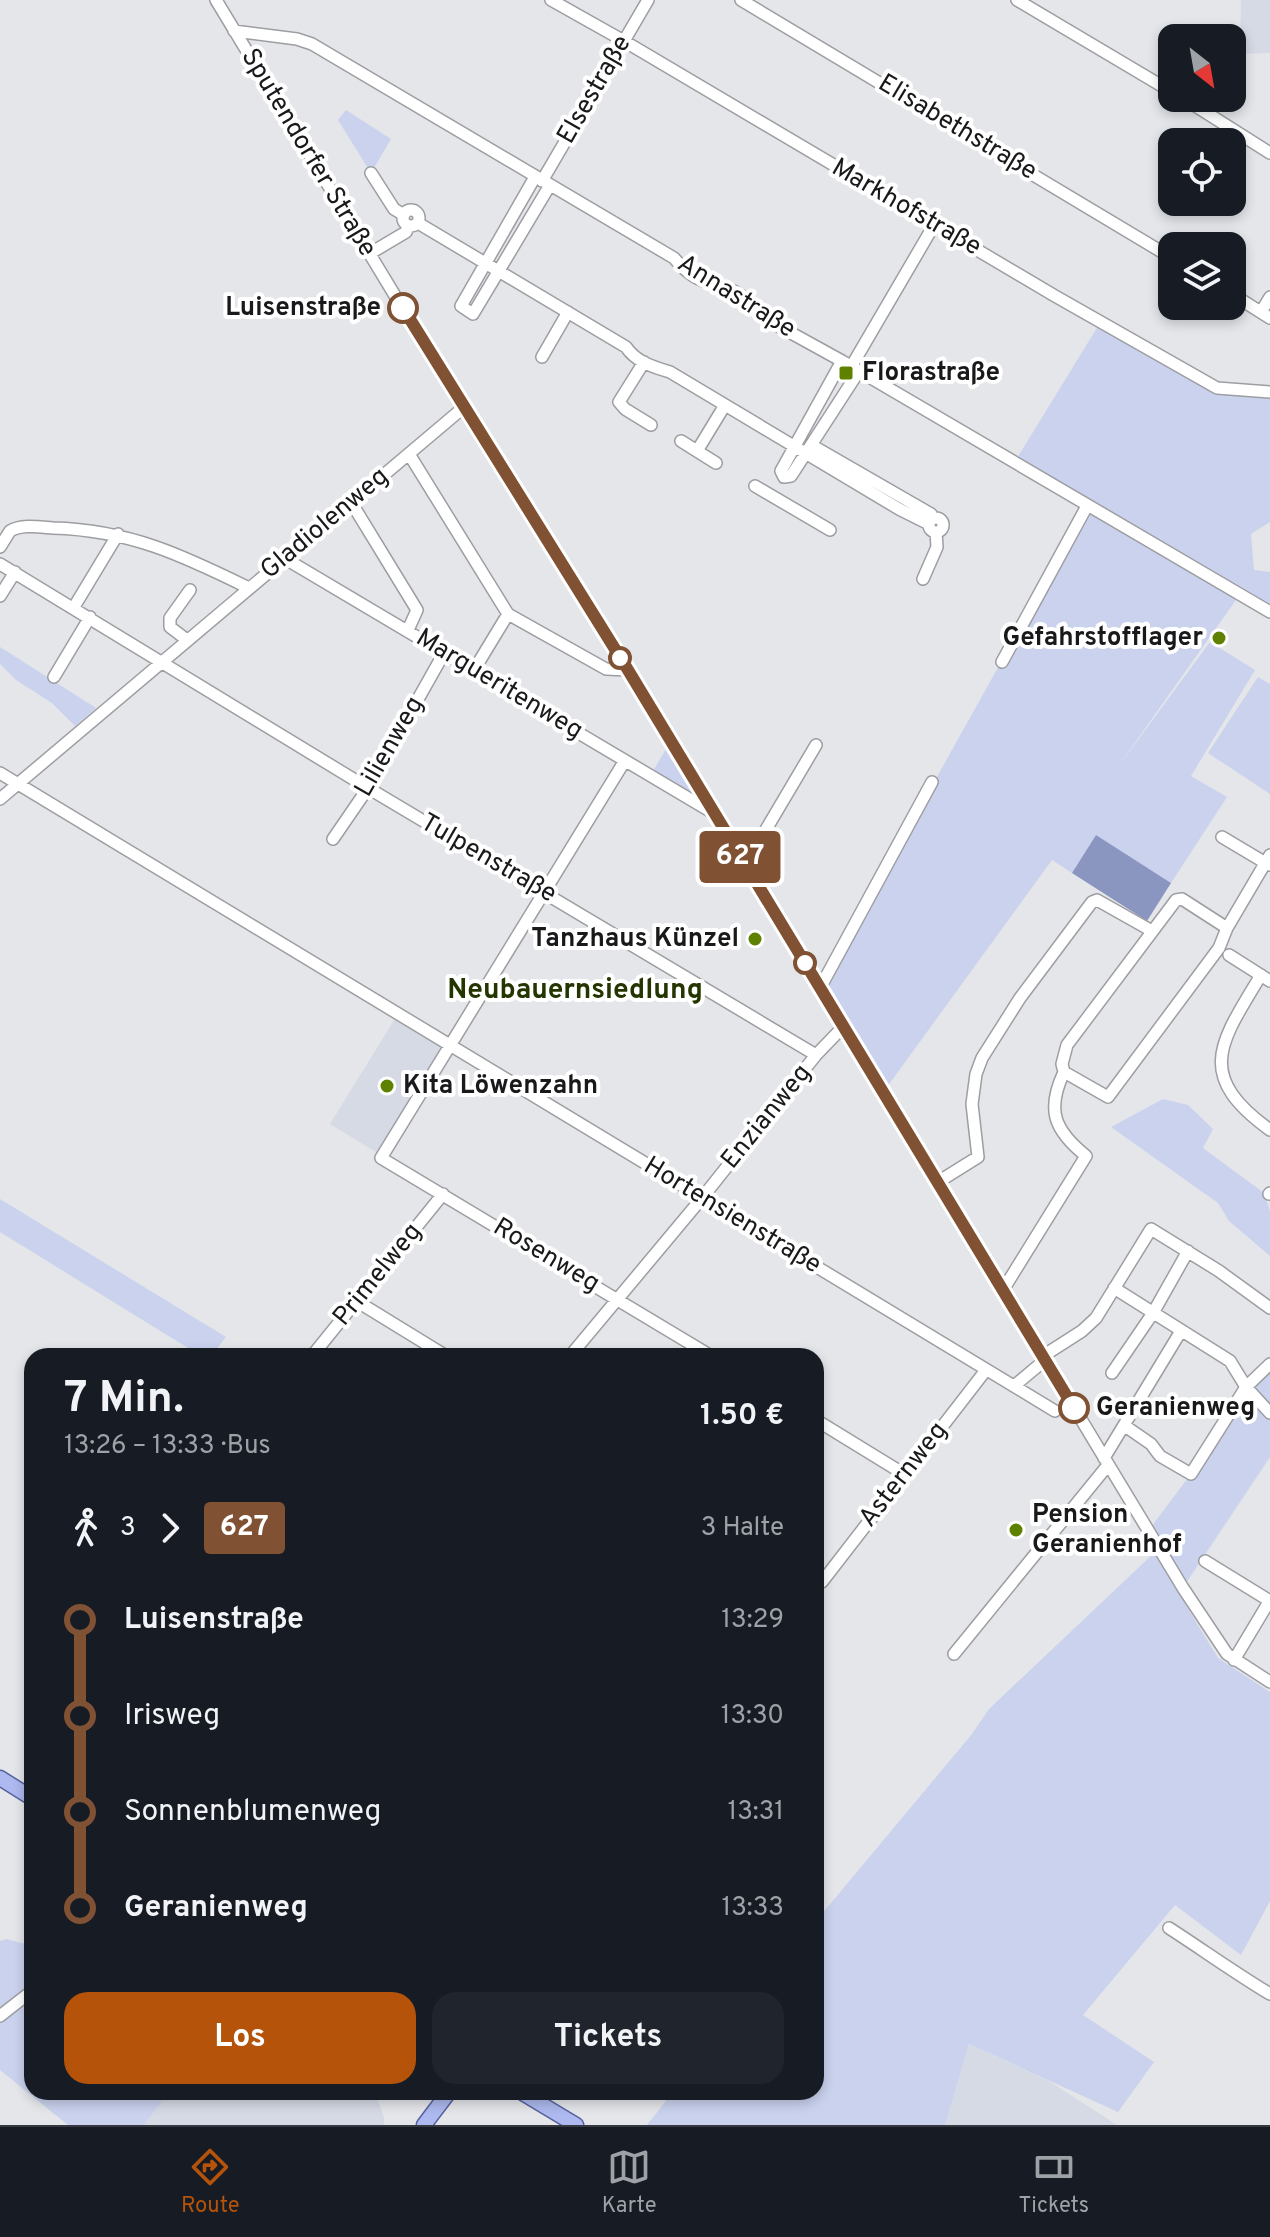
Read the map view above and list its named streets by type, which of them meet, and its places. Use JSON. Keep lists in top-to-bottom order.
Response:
{
  "streets": {
    "street": [
      "Elsestraße",
      "Elisabethstraße",
      "Sputendorfer Straße",
      "Markhofstraße",
      "Annastraße",
      "Gladiolenweg",
      "Margueritenweg",
      "Lilienweg",
      "Tulpenstraße",
      "Enzianweg",
      "Hortensienstraße",
      "Rosenweg",
      "Primelweg",
      "Asternweg"
    ]
  },
  "crossings": [
    ["Elsestraße", "Markhofstraße"],
    ["Elsestraße", "Annastraße"],
    ["Sputendorfer Straße", "Annastraße"],
    ["Sputendorfer Straße", "Gladiolenweg"],
    ["Sputendorfer Straße", "Margueritenweg"],
    ["Sputendorfer Straße", "Enzianweg"],
    ["Gladiolenweg", "Margueritenweg"],
    ["Gladiolenweg", "Tulpenstraße"],
    ["Gladiolenweg", "Hortensienstraße"],
    ["Margueritenweg", "Lilienweg"],
    ["Lilienweg", "Tulpenstraße"],
    ["Tulpenstraße", "Enzianweg"],
    ["Enzianweg", "Hortensienstraße"],
    ["Enzianweg", "Rosenweg"],
    ["Hortensienstraße", "Rosenweg"],
    ["Hortensienstraße", "Asternweg"],
    ["Rosenweg", "Primelweg"]
  ],
  "districts": ["Neubauernsiedlung"],
  "places": {
    "other": [
      "Luisenstraße",
      "Gefahrstofflager",
      "Tanzhaus Künzel",
      "Kita Löwenzahn",
      "Geranienweg",
      "Pension Geranienhof"
    ],
    "transit": ["Florastraße"]
  },
  "lines": ["bus line 627"],
  "north": "bottom right",
  "page": {
    "on_map": "627",
    "heading": ["7 Min.", "13:26 – 13:33 · Bus", "1.50 €"],
    "legs": ["3", "627", "3 Halte"],
    "list": [
      {
        "name": "Luisenstraße",
        "value": "13:29"
      },
      {
        "name": "Irisweg",
        "value": "13:30"
      },
      {
        "name": "Sonnenblumenweg",
        "value": "13:31"
      },
      {
        "name": "Geranienweg",
        "value": "13:33"
      }
    ],
    "buttons": ["Los", "Tickets"],
    "tabs": ["Route", "Karte", "Tickets"]
  }
}
